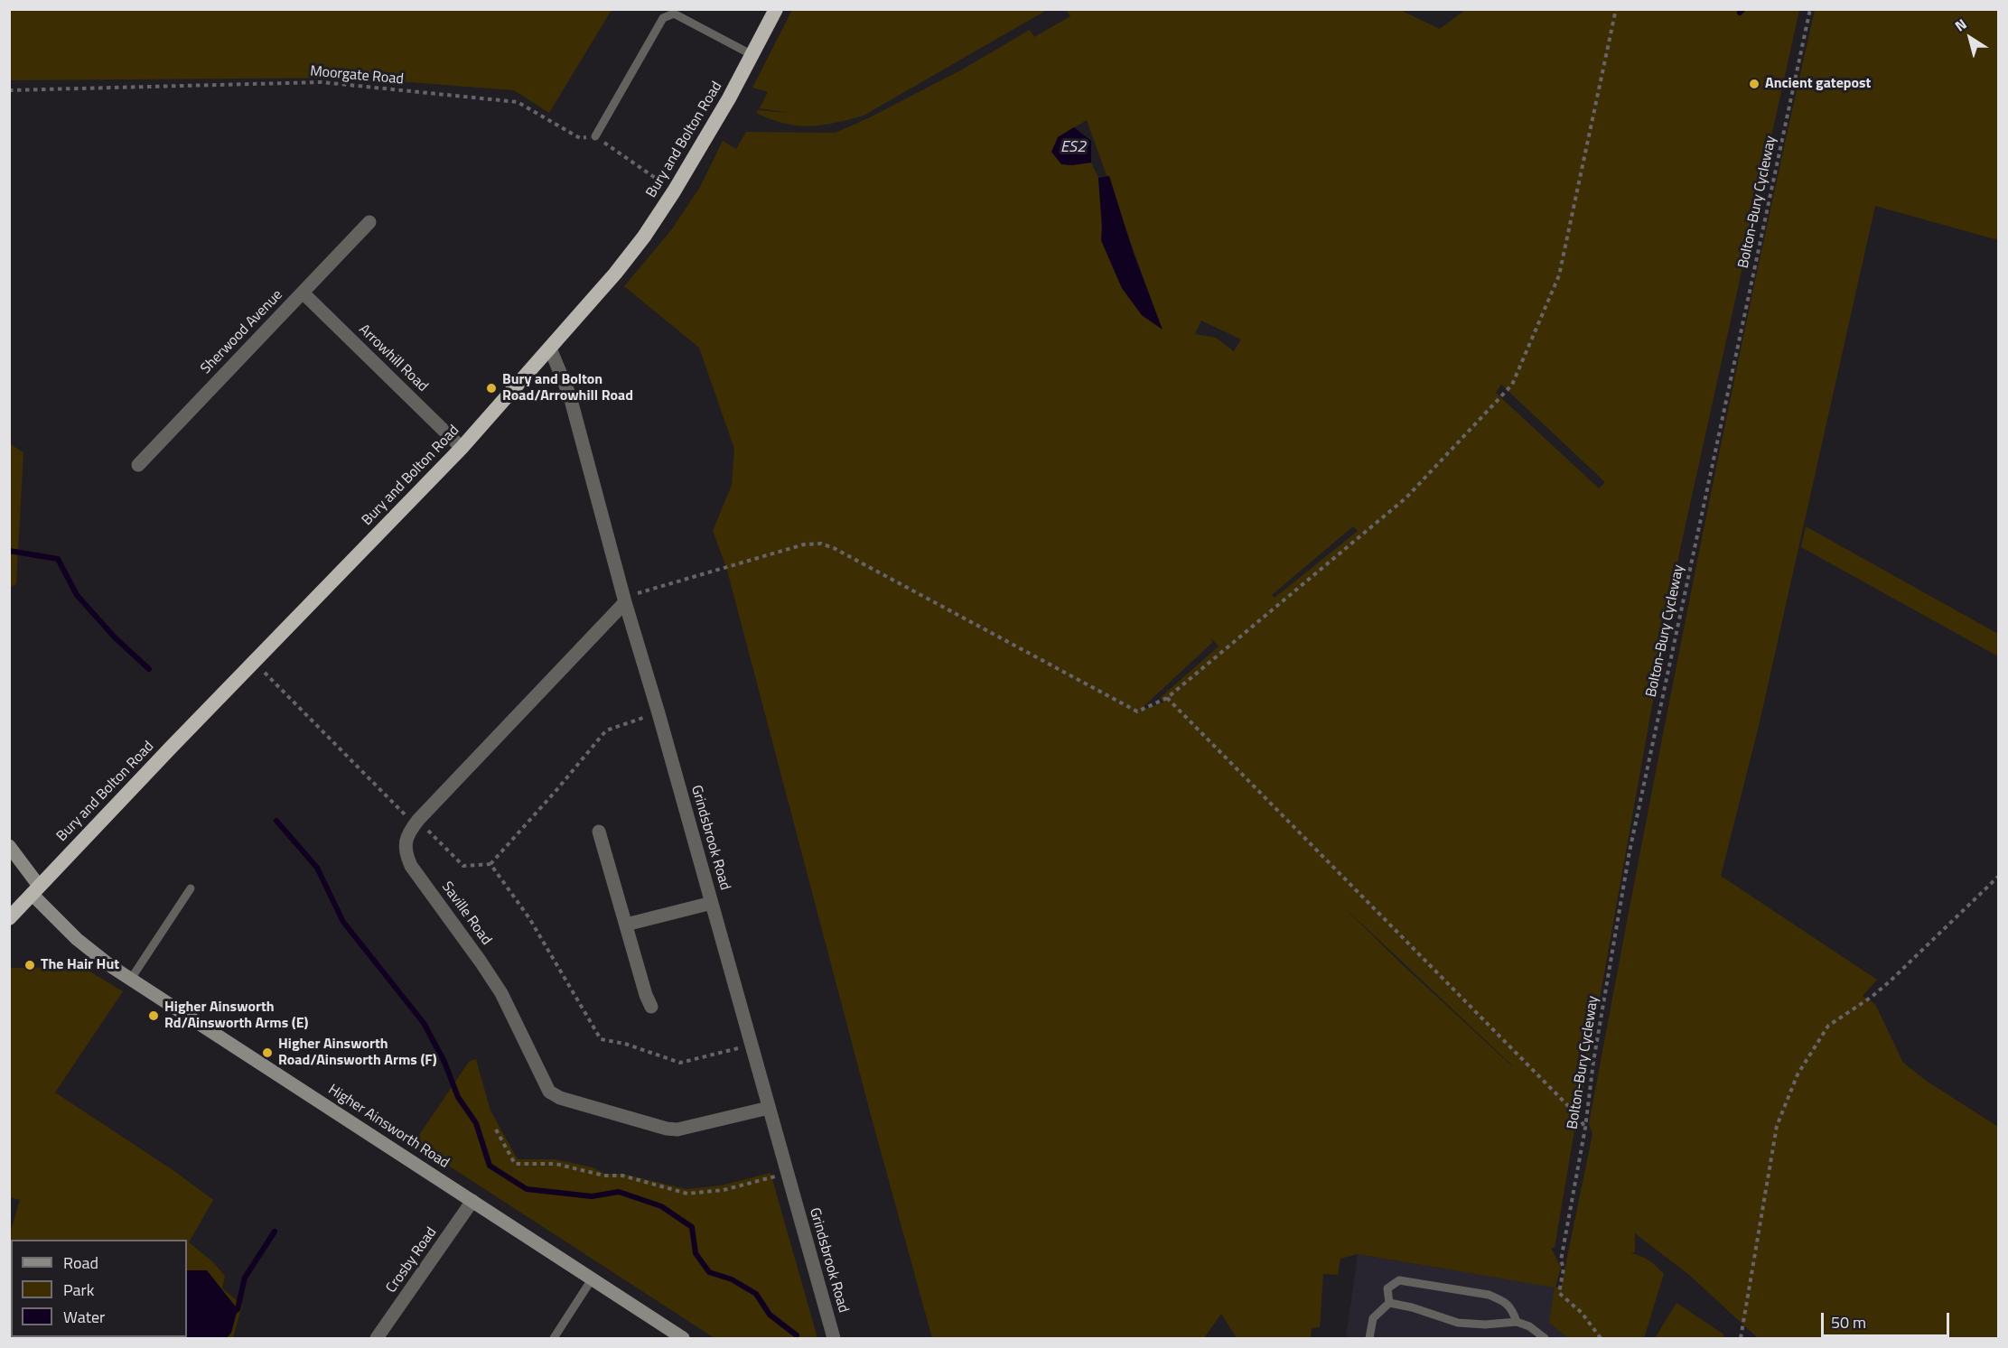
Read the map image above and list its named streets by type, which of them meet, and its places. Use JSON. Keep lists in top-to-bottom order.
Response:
{
  "streets": {
    "highway": ["Bury and Bolton Road"],
    "main road": ["Higher Ainsworth Road"],
    "street": [
      "Sherwood Avenue",
      "Arrowhill Road",
      "Grindsbrook Road",
      "Saville Road",
      "Crosby Road"
    ],
    "path": ["Moorgate Road", "Bolton-Bury Cycleway"]
  },
  "crossings": [
    ["Moorgate Road", "Bury and Bolton Road"],
    ["Bury and Bolton Road", "Arrowhill Road"],
    ["Bury and Bolton Road", "Grindsbrook Road"],
    ["Bury and Bolton Road", "Higher Ainsworth Road"],
    ["Sherwood Avenue", "Arrowhill Road"],
    ["Grindsbrook Road", "Saville Road"],
    ["Higher Ainsworth Road", "Crosby Road"]
  ],
  "water": ["ES2"],
  "places": [
    "Ancient gatepost",
    "Bury and Bolton Road/Arrowhill Road",
    "The Hair Hut",
    "Higher Ainsworth Rd/Ainsworth Arms (E)",
    "Higher Ainsworth Road/Ainsworth Arms (F)"
  ],
  "legend": ["Road", "Park", "Water"],
  "scale_bar": "50 m",
  "north": "top left"
}
